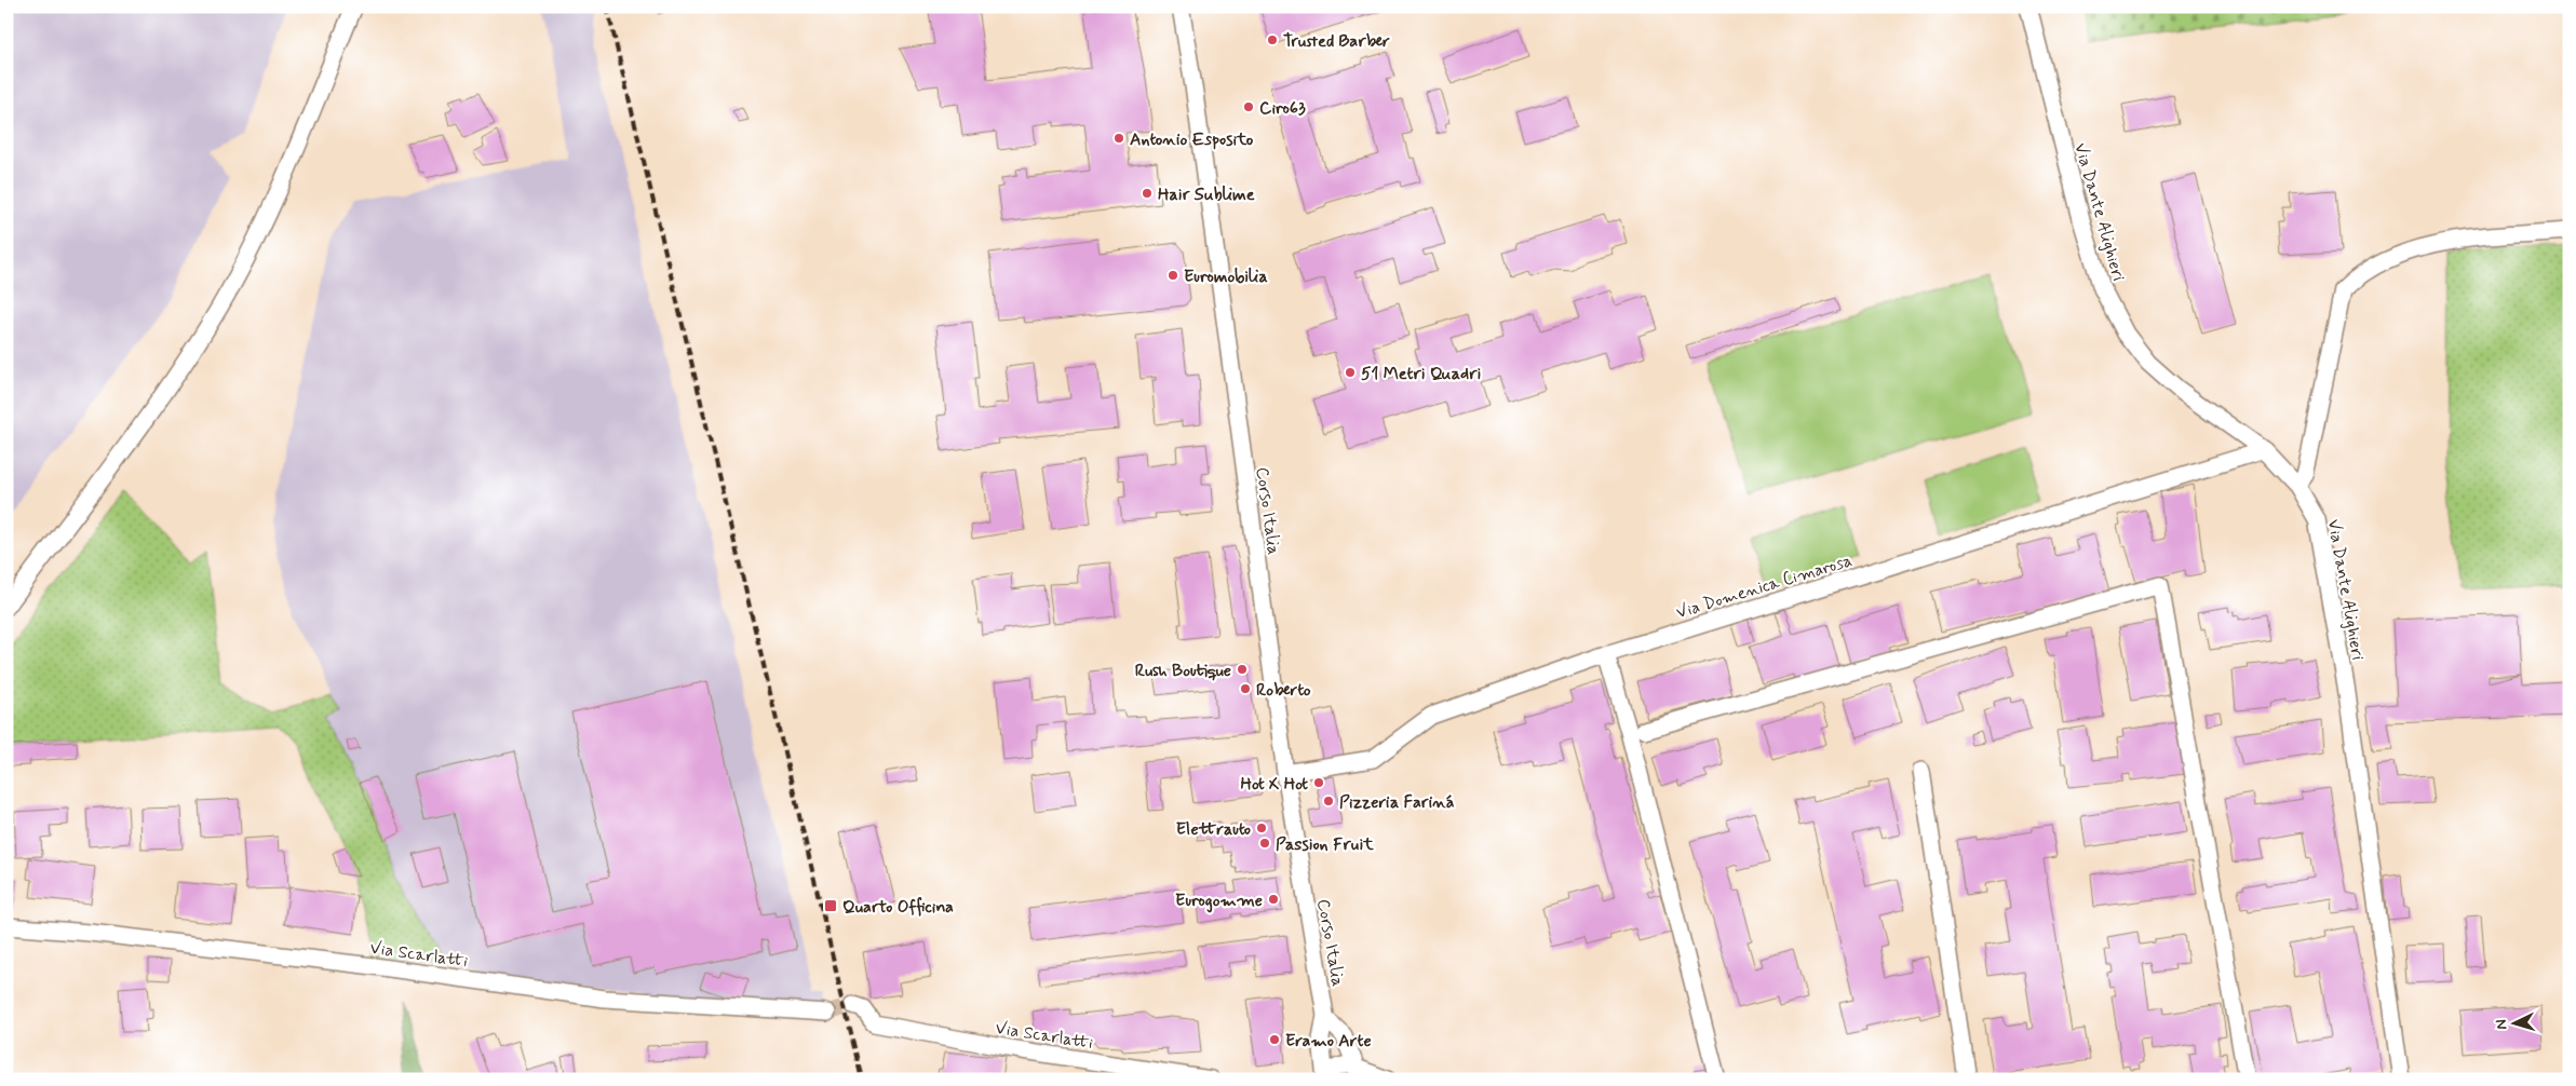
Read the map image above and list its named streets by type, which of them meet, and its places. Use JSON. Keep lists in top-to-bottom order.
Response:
{
  "streets": {
    "street": [
      "Via Dante Alighieri",
      "Corso Italia",
      "Via Domenica Cimarosa",
      "Via Scarlatti"
    ]
  },
  "crossings": [
    ["Via Dante Alighieri", "Via Domenica Cimarosa"],
    ["Corso Italia", "Via Domenica Cimarosa"]
  ],
  "places": {
    "other": [
      "Trusted Barber",
      "Ciro63",
      "Antonio Esposito",
      "Hair Sublime",
      "Euromobilia",
      "51 Metri Quadri",
      "Rush Boutique",
      "Roberto",
      "Hot X Hot",
      "Pizzeria Fariná",
      "Elettrauto",
      "Passion Fruit",
      "Eurogomme",
      "Eramo Arte"
    ],
    "transit": ["Quarto Officina"]
  },
  "north": "left"
}
